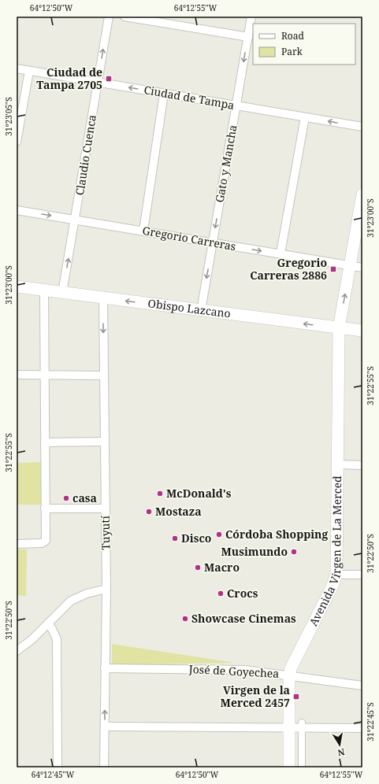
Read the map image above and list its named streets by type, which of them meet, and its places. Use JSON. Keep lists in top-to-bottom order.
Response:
{
  "streets": {
    "main road": ["Obispo Lazcano", "Avenida Virgen de La Merced"],
    "street": [
      "Ciudad de Tampa",
      "Claudio Cuenca",
      "Gato y Mancha",
      "Gregorio Carreras",
      "Tuyutí",
      "José de Goyechea"
    ]
  },
  "crossings": [
    ["Ciudad de Tampa", "Claudio Cuenca"],
    ["Ciudad de Tampa", "Gato y Mancha"],
    ["Claudio Cuenca", "Gregorio Carreras"],
    ["Claudio Cuenca", "Obispo Lazcano"],
    ["Gato y Mancha", "Gregorio Carreras"],
    ["Gato y Mancha", "Obispo Lazcano"],
    ["Gregorio Carreras", "Avenida Virgen de La Merced"],
    ["Obispo Lazcano", "Tuyutí"],
    ["Obispo Lazcano", "Avenida Virgen de La Merced"],
    ["Tuyutí", "José de Goyechea"],
    ["Avenida Virgen de La Merced", "José de Goyechea"]
  ],
  "one_way": ["Claudio Cuenca", "Gregorio Carreras", "Obispo Lazcano"],
  "places": {
    "transit": ["Ciudad de Tampa 2705", "Gregorio Carreras 2886", "Virgen de la Merced 2457"],
    "other": [
      "McDonald's",
      "casa",
      "Mostaza",
      "Córdoba Shopping",
      "Disco",
      "Musimundo",
      "Macro",
      "Crocs",
      "Showcase Cinemas"
    ]
  },
  "legend": ["Road", "Park"],
  "north": "bottom",
  "coordinates": [
    "64°12'50\"W",
    "64°12'55\"W",
    "31°23'05\"S",
    "31°23'00\"S",
    "31°22'55\"S",
    "31°22'50\"S",
    "31°22'45\"S",
    "64°12'45\"W"
  ]
}
